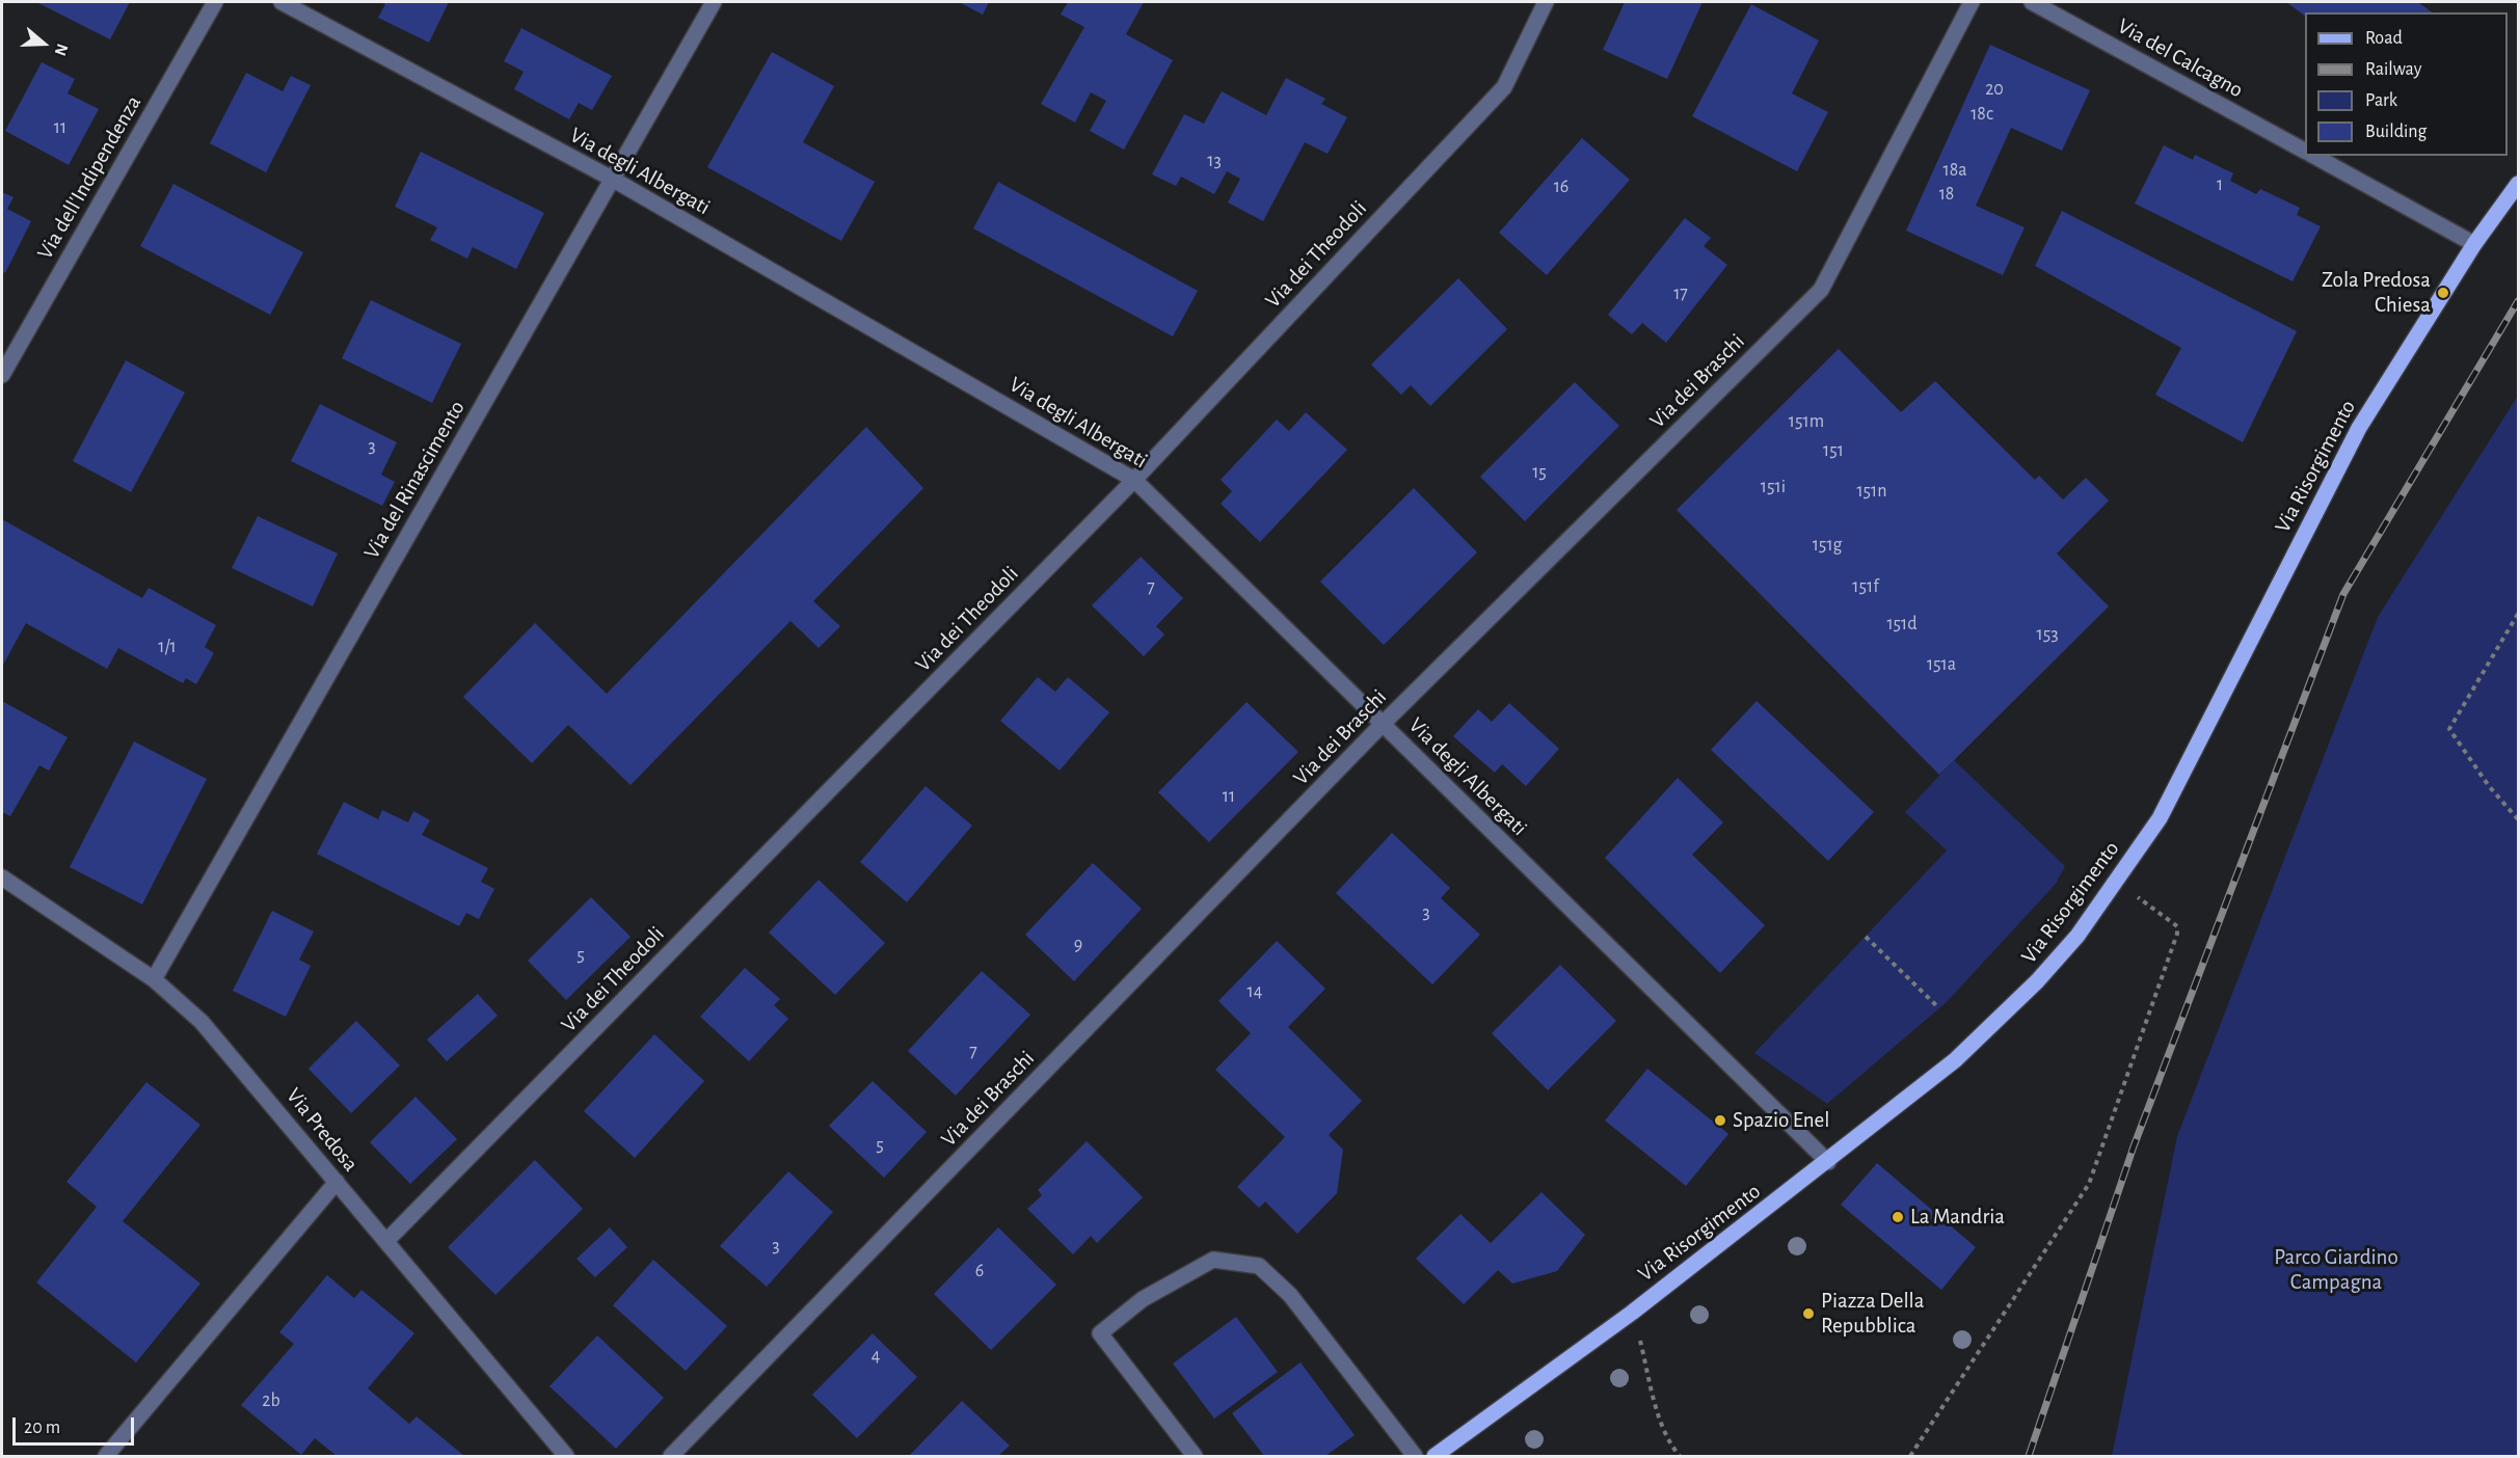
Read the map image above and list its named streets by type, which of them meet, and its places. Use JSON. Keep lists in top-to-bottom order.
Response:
{
  "streets": {
    "main road": ["Via Risorgimento"],
    "street": [
      "Via del Calcagno",
      "Via degli Albergati",
      "Via dell'Indipendenza",
      "Via dei Theodoli",
      "Via dei Braschi",
      "Via del Rinascimento",
      "Via Predosa"
    ]
  },
  "crossings": [
    ["Via del Calcagno", "Via Risorgimento"],
    ["Via degli Albergati", "Via dei Theodoli"],
    ["Via degli Albergati", "Via dei Braschi"],
    ["Via degli Albergati", "Via Risorgimento"],
    ["Via degli Albergati", "Via del Rinascimento"],
    ["Via dei Theodoli", "Via Predosa"],
    ["Via del Rinascimento", "Via Predosa"]
  ],
  "parks": ["Parco Giardino Campagna"],
  "places": [
    "Zola Predosa Chiesa",
    "Spazio Enel",
    "La Mandria",
    "Piazza Della Repubblica"
  ],
  "house_numbers": [
    "20",
    "18c",
    "11",
    "13",
    "18a",
    "1",
    "16",
    "18",
    "17",
    "151m",
    "3",
    "151",
    "15",
    "151i",
    "151n",
    "151g",
    "151f",
    "7",
    "151d",
    "153",
    "1/1",
    "151a",
    "11",
    "3",
    "9",
    "5",
    "14",
    "7",
    "5",
    "3",
    "6",
    "4",
    "2b"
  ],
  "legend": [
    "Road",
    "Railway",
    "Park",
    "Building"
  ],
  "scale_bar": "20 m",
  "north": "right"
}
